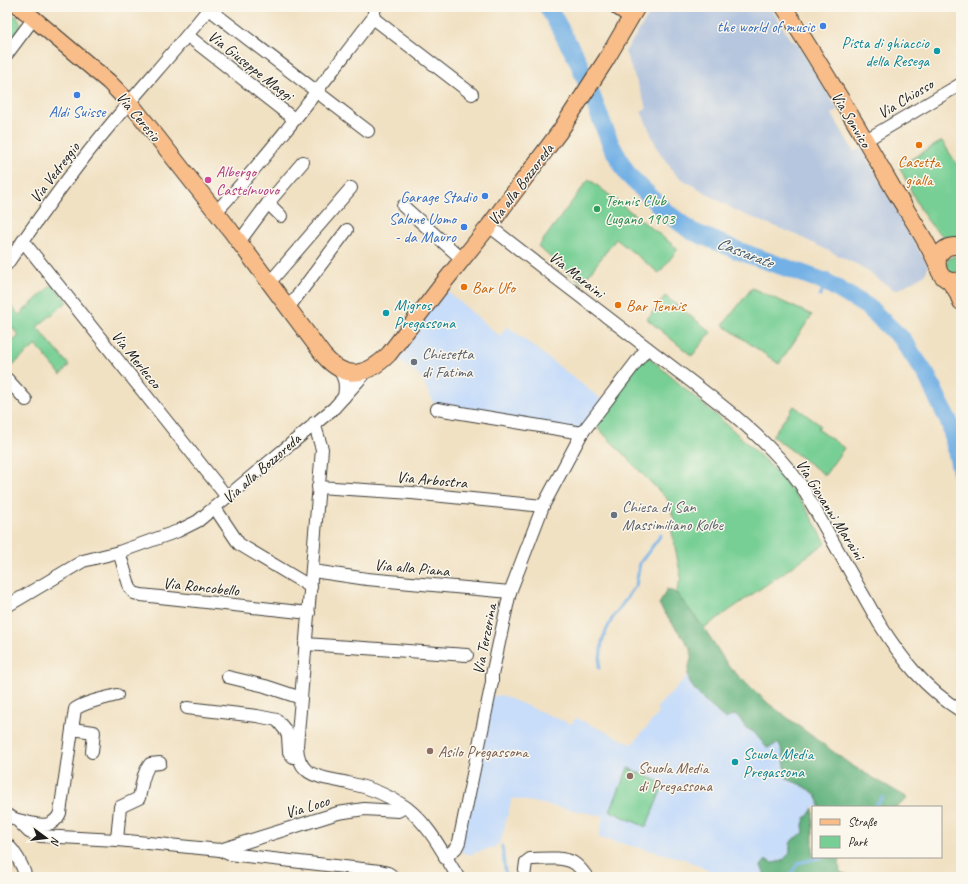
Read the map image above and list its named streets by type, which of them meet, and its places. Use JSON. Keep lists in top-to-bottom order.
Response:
{
  "streets": {
    "main road": ["Via Ceresio", "Via Sonvico", "Via alla Bozzoreda"],
    "street": [
      "Via Giuseppe Maggi",
      "Via Chiosso",
      "Via Vedreggio",
      "Via Maraini",
      "Via Merlecco",
      "Via Arbostra",
      "Via Giovanni Maraini",
      "Via alla Piana",
      "Via Roncobello",
      "Via Terzerina",
      "Via Loco"
    ]
  },
  "crossings": [
    ["Via Giuseppe Maggi", "Via Ceresio"],
    ["Via Giuseppe Maggi", "Via Vedreggio"],
    ["Via Chiosso", "Via Sonvico"],
    ["Via Ceresio", "Via Vedreggio"],
    ["Via Vedreggio", "Via Merlecco"],
    ["Via alla Bozzoreda", "Via Maraini"],
    ["Via alla Bozzoreda", "Via Merlecco"],
    ["Via alla Bozzoreda", "Via Roncobello"],
    ["Via Maraini", "Via Giovanni Maraini"],
    ["Via Maraini", "Via Terzerina"],
    ["Via Arbostra", "Via Terzerina"],
    ["Via Giovanni Maraini", "Via Terzerina"],
    ["Via alla Piana", "Via Terzerina"]
  ],
  "water": ["Cassarate"],
  "places": [
    "the world of music",
    "Pista di ghiaccio della Resega",
    "Aldi Suisse",
    "Casetta gialla",
    "Albergo Castelnuovo",
    "Garage Stadio",
    "Tennis Club Lugano 1903",
    "Salone Uomo - da Mauro",
    "Bar Ufo",
    "Bar Tennis",
    "Migros Pregassona",
    "Chiesetta di Fatima",
    "Chiesa di San Massimiliano Kolbe",
    "Asilo Pregassona",
    "Scuola Media Pregassona",
    "Scuola Media di Pregassona"
  ],
  "legend": ["Straße", "Park"],
  "north": "right"
}
